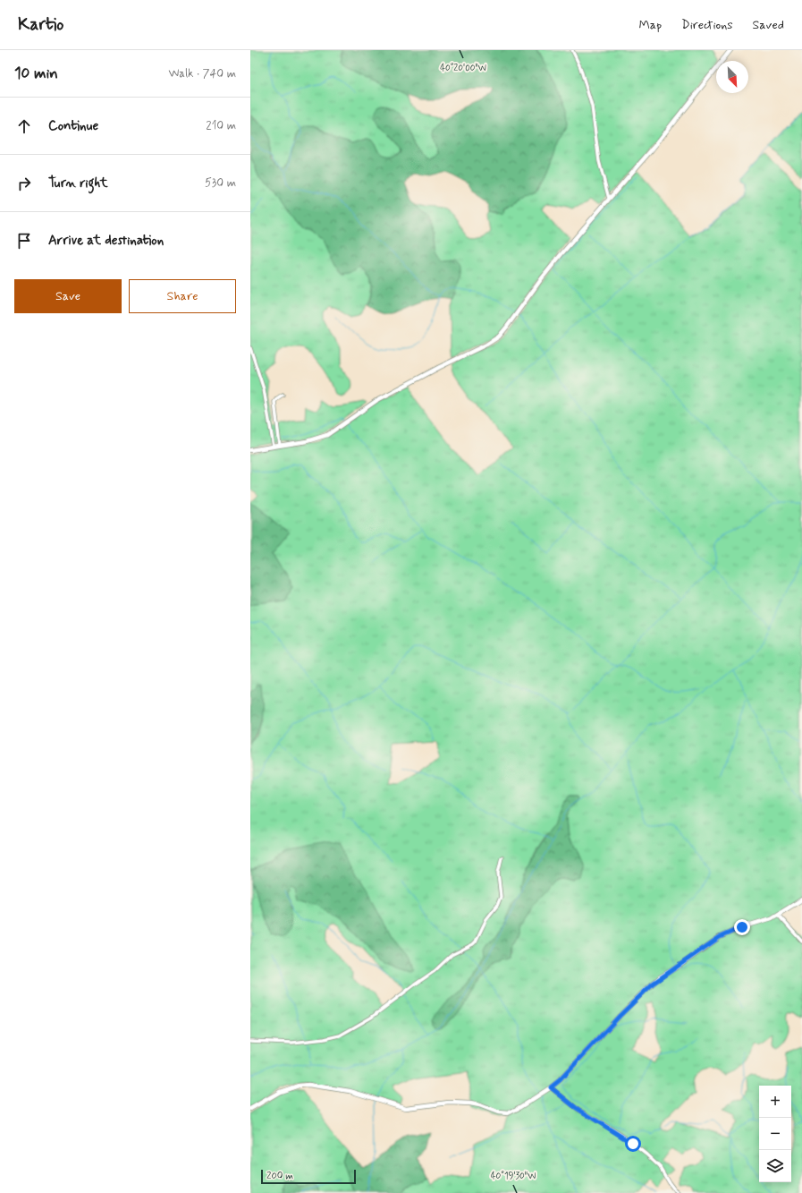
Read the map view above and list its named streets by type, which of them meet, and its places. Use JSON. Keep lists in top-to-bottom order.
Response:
{
  "scale_bar": "200 m",
  "north": "bottom right",
  "page": {
    "header": "Kartio",
    "nav": ["Map", "Directions", "Saved"],
    "heading": ["10 min", "Walk · 740 m"],
    "list": [
      ["Continue", "210 m"],
      ["Turn right", "530 m"],
      "Arrive at destination"
    ],
    "buttons": ["Save", "Share"],
    "map_buttons": ["+", "−"],
    "scale": "200 m"
  },
  "coordinates": ["40°20'00\"W", "40°19'30\"W"]
}
